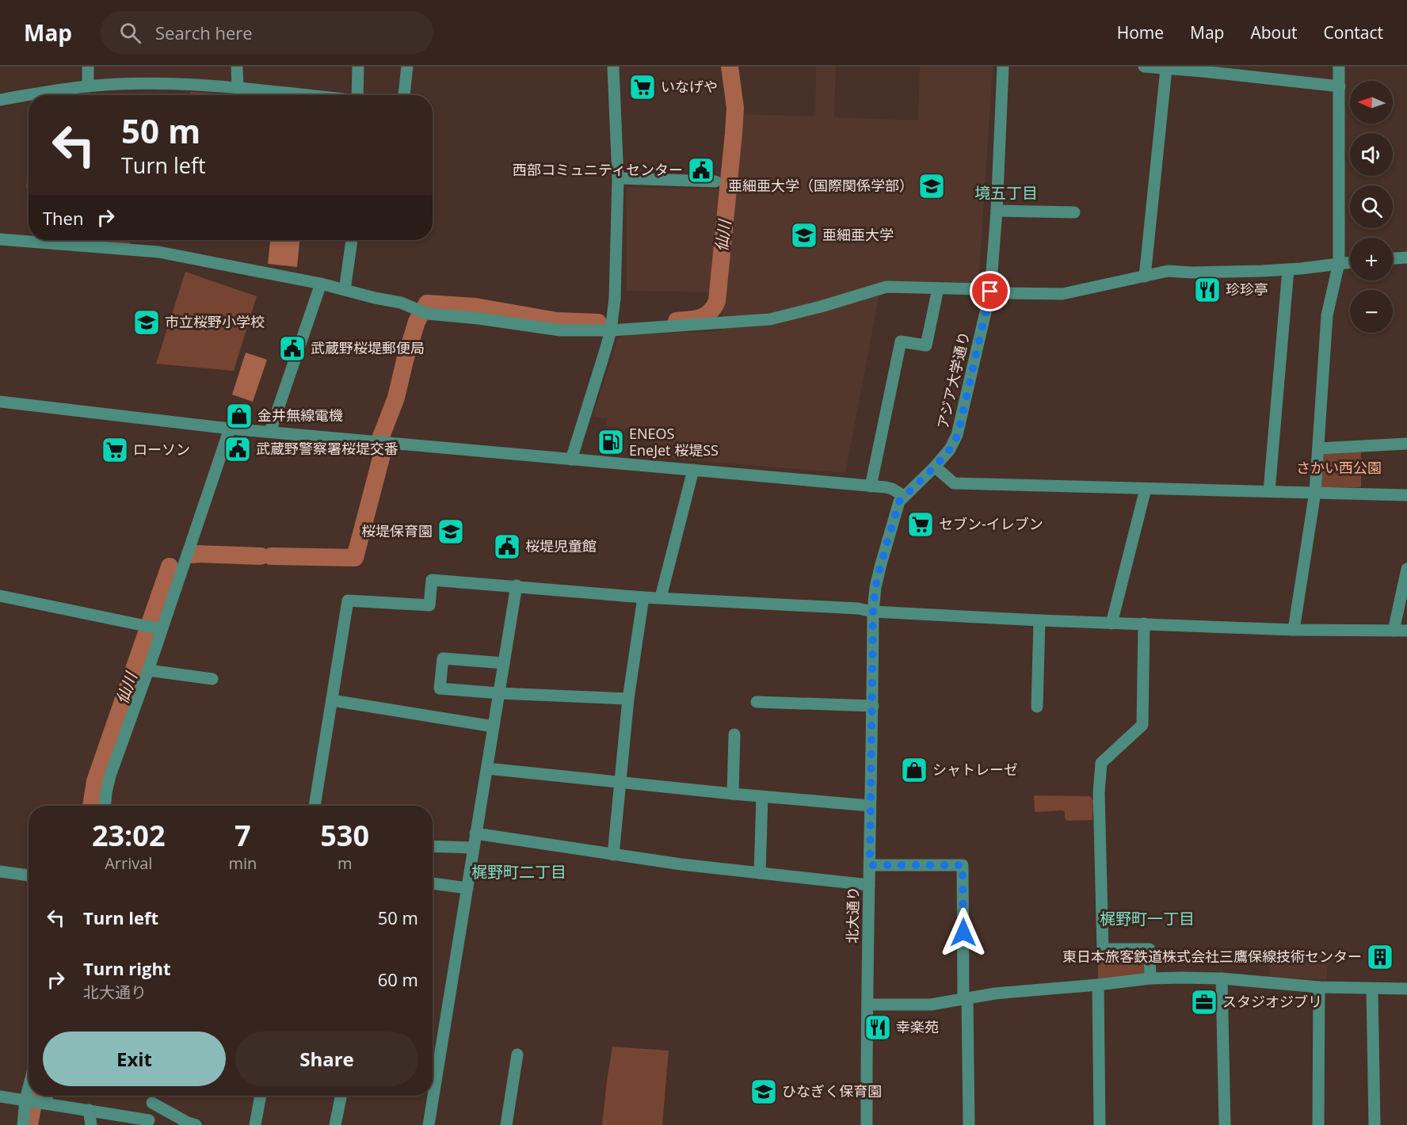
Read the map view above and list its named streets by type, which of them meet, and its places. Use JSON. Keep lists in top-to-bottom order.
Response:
{
  "streets": {
    "street": ["アジア大学通り", "北大通り"]
  },
  "crossings": [
    ["アジア大学通り", "北大通り"]
  ],
  "districts": ["境五丁目", "梶野町二丁目", "梶野町一丁目"],
  "water": ["仙川"],
  "parks": ["さかい西公園"],
  "places": {
    "supermarket": ["いなげや", "ローソン", "セブン-イレブン"],
    "public building": [
      "西部コミュニティセンター",
      "武蔵野桜堤郵便局",
      "武蔵野警察署桜堤交番",
      "桜堤児童館"
    ],
    "school or university": [
      "亜細亜大学（国際関係学部）",
      "亜細亜大学",
      "市立桜野小学校",
      "桜堤保育園",
      "ひなぎく保育園"
    ],
    "restaurant": ["珍珍亭", "幸楽苑"],
    "shop": ["金井無線電機", "シャトレーゼ"],
    "fuel station": ["ENEOS EneJet 桜堤SS"],
    "building": ["東日本旅客鉄道株式会社三鷹保線技術センター"],
    "office": ["スタジオジブリ"]
  },
  "north": "left",
  "page": {
    "header": "Map",
    "search": "Search here",
    "nav": [
      "Home",
      "Map",
      "About",
      "Contact"
    ],
    "map_buttons": ["+", "−"],
    "turn": ["50 m", "Turn left"],
    "then": "Then",
    "eta": [
      "23:02",
      "Arrival",
      "7",
      "min",
      "530",
      "m"
    ],
    "list": [
      {
        "name": "Turn left",
        "value": "50 m"
      },
      {
        "name": "Turn right",
        "note": "北大通り",
        "value": "60 m"
      }
    ],
    "buttons": ["Exit", "Share"]
  }
}
